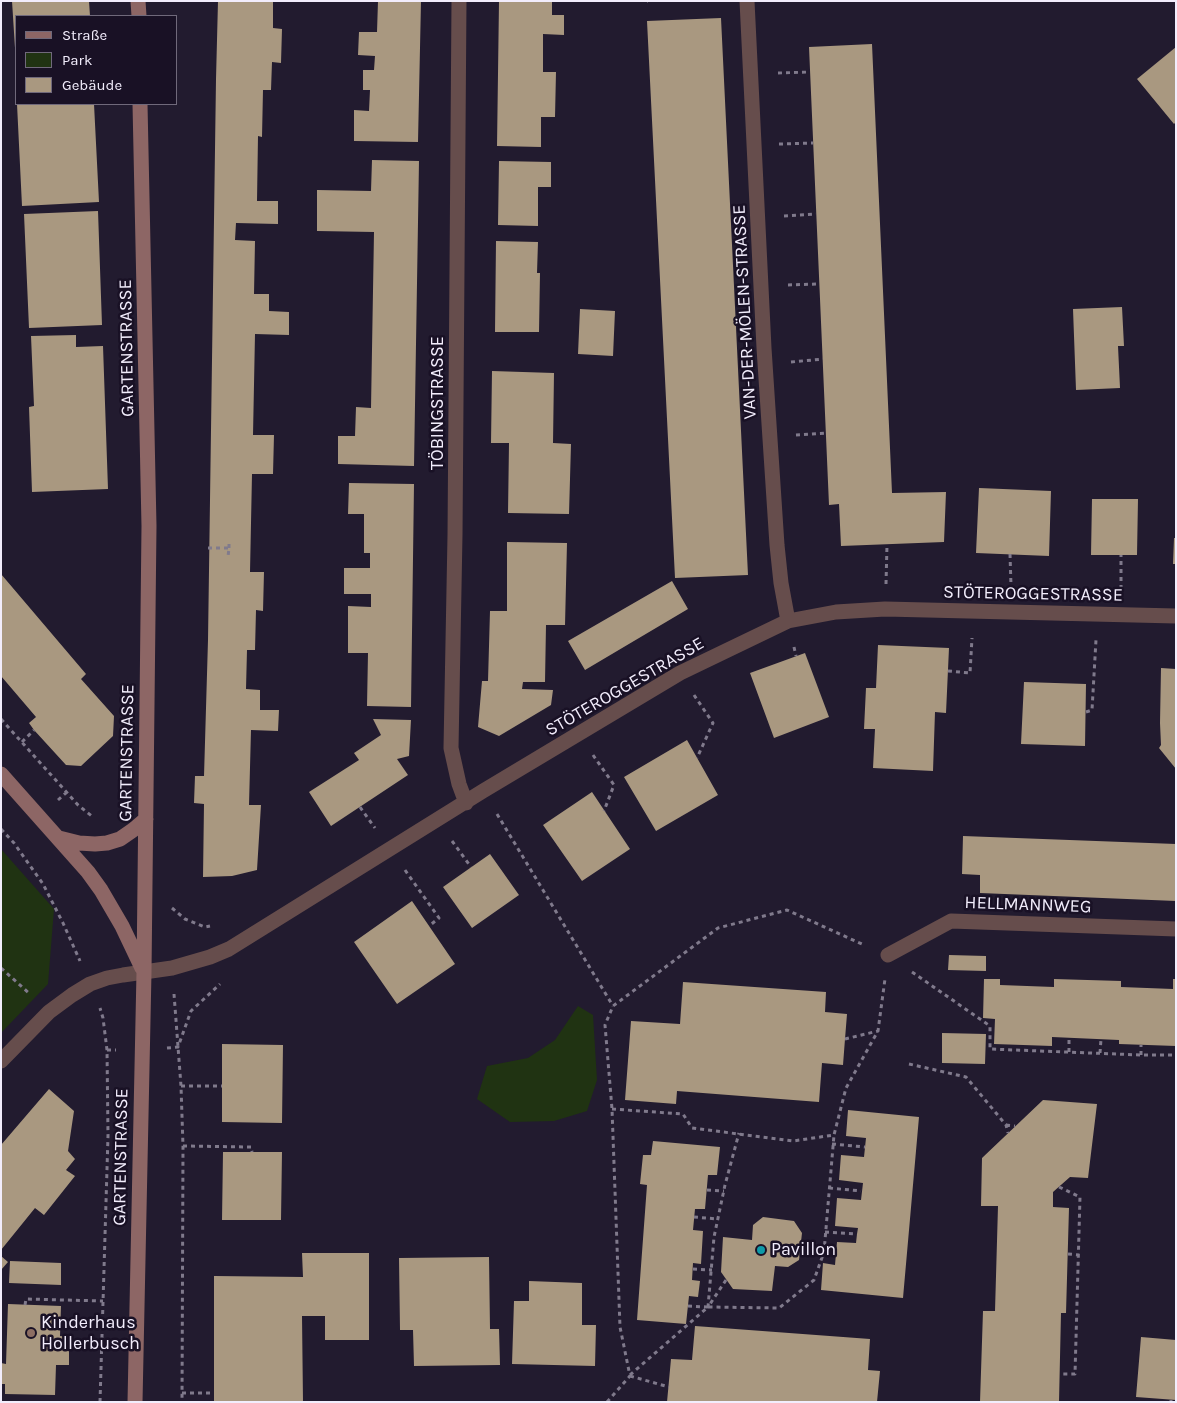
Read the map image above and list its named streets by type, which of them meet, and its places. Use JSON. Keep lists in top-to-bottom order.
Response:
{
  "streets": {
    "main road": ["GARTENSTRASSE"],
    "street": [
      "VAN-DER-MÖLEN-STRASSE",
      "TÖBINGSTRASSE",
      "STÖTEROGGESTRASSE",
      "HELLMANNWEG"
    ]
  },
  "crossings": [
    ["VAN-DER-MÖLEN-STRASSE", "STÖTEROGGESTRASSE"],
    ["GARTENSTRASSE", "STÖTEROGGESTRASSE"],
    ["TÖBINGSTRASSE", "STÖTEROGGESTRASSE"]
  ],
  "places": ["Pavillon", "Kinderhaus Hollerbusch"],
  "legend": ["Straße", "Park", "Gebäude"]
}
